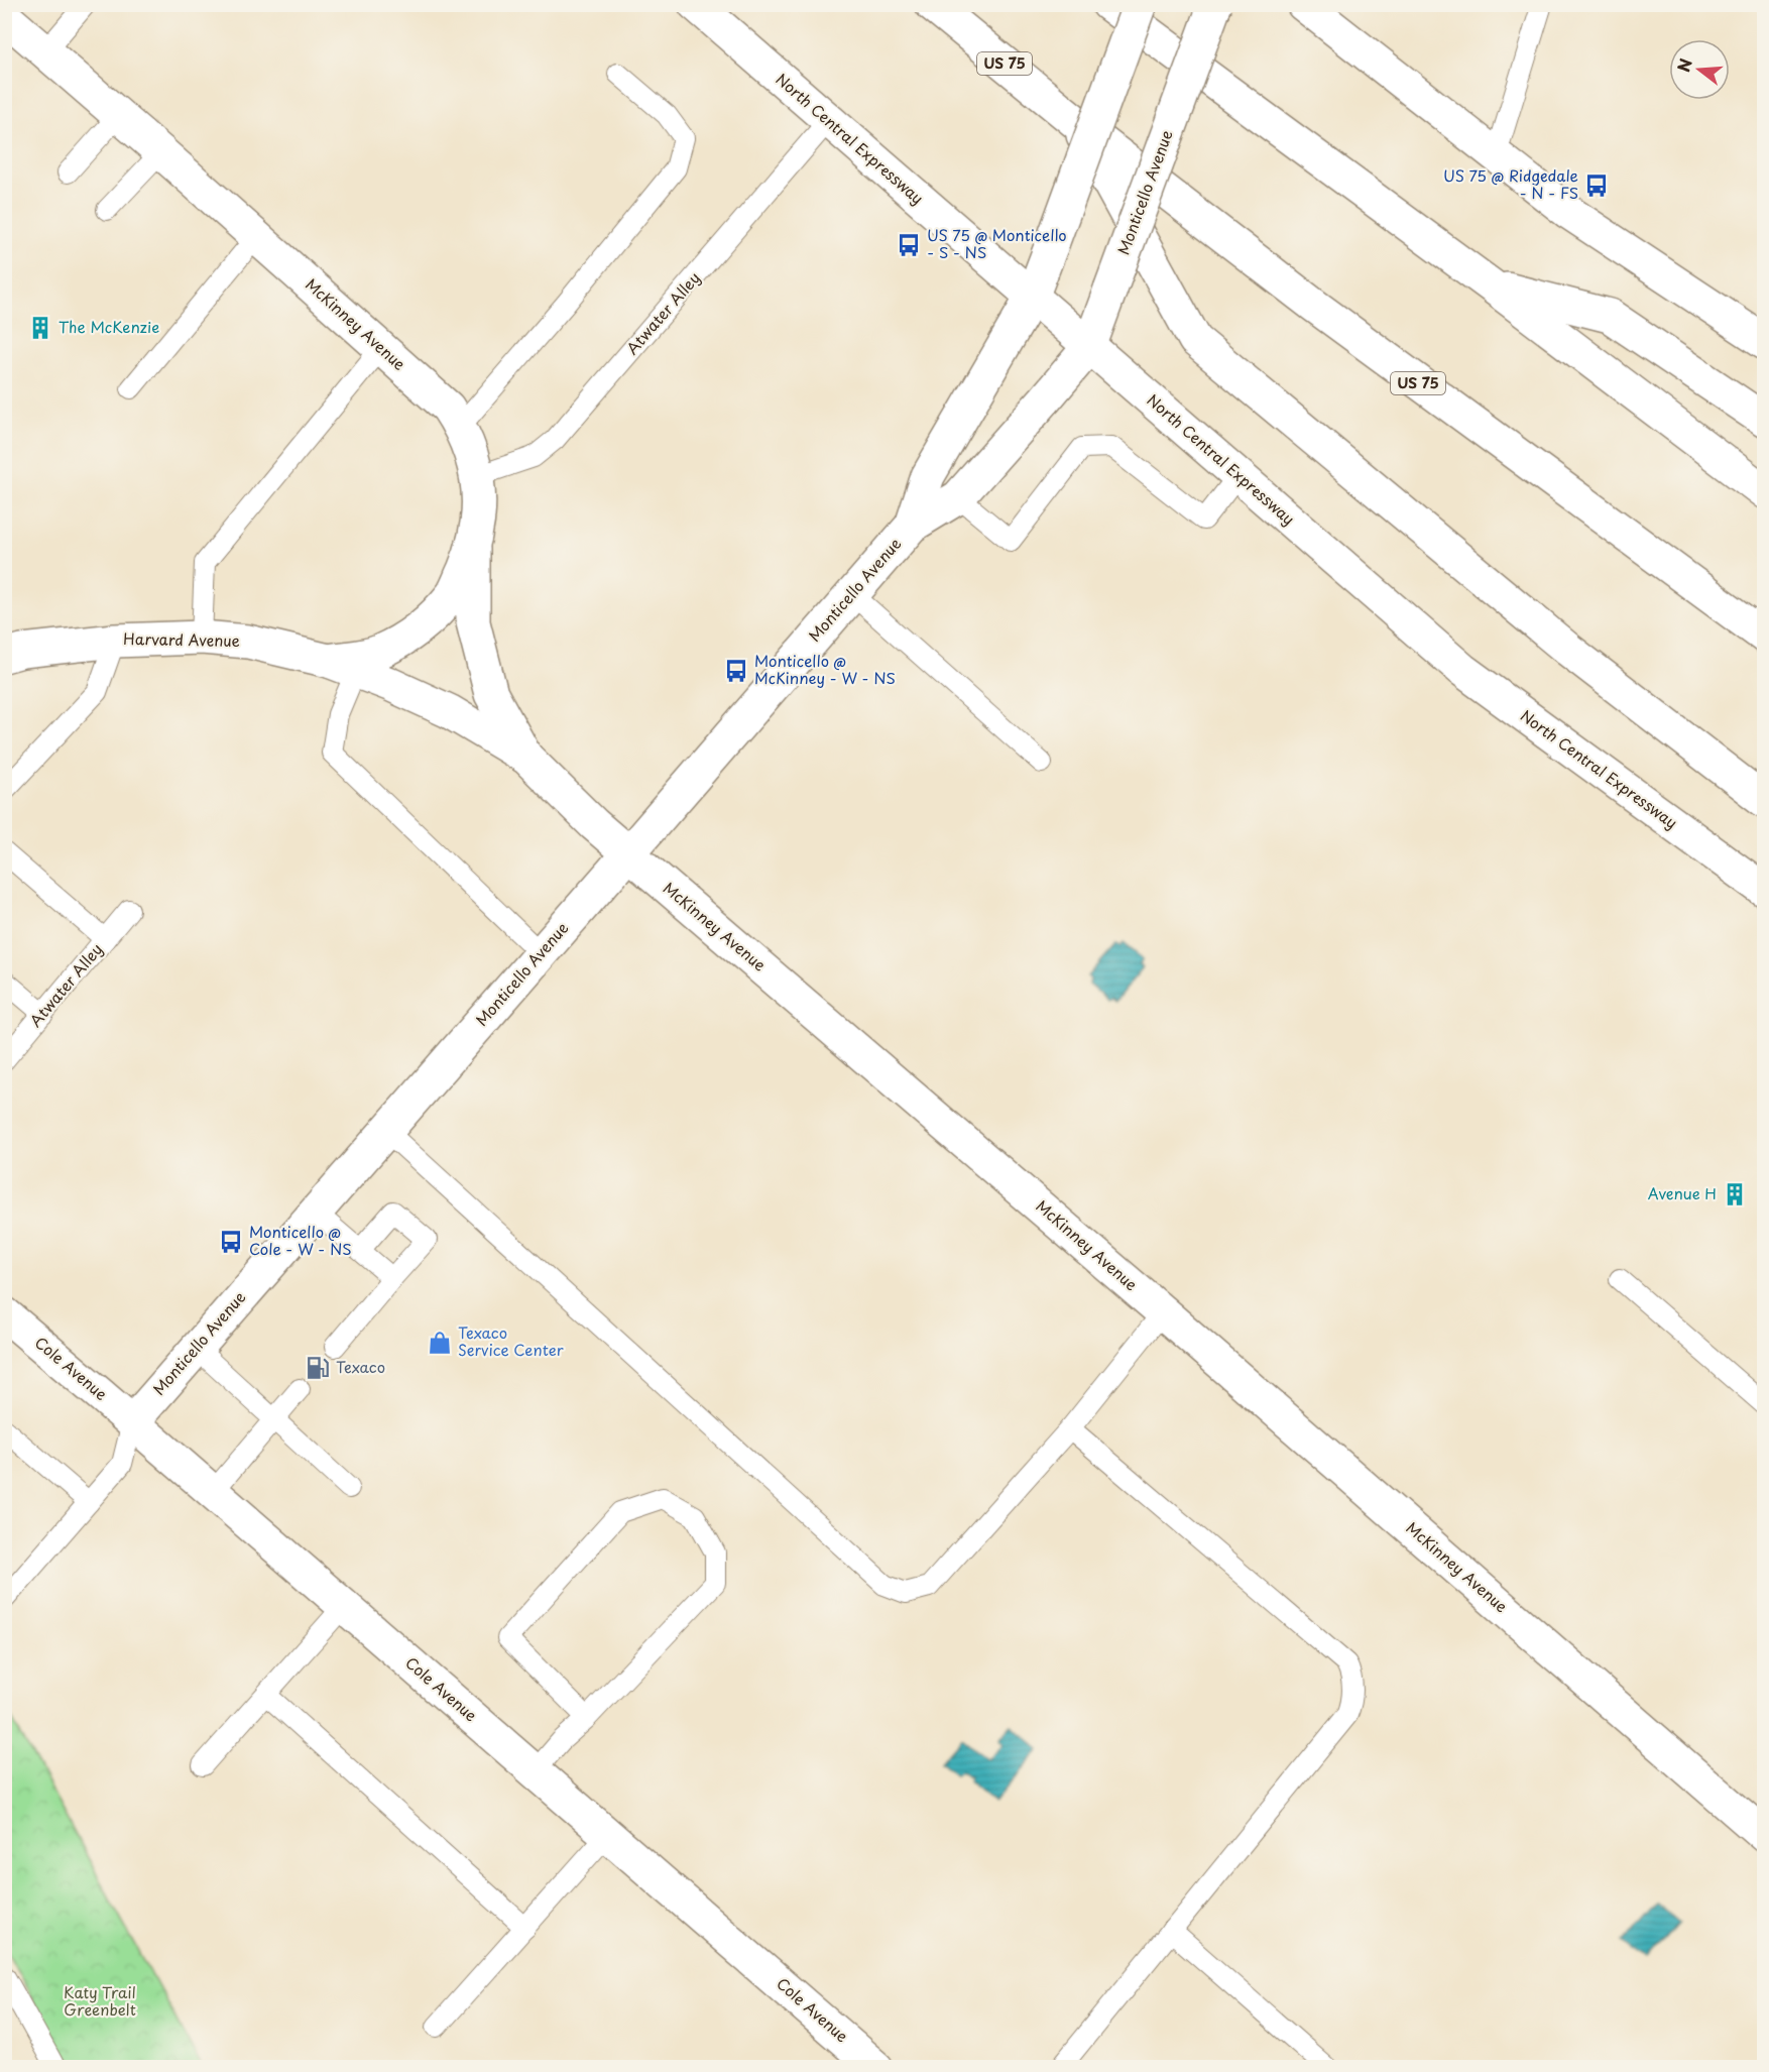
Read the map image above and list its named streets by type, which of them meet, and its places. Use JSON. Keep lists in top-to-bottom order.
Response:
{
  "streets": {
    "main road": [
      "US 75",
      "North Central Expressway",
      "Monticello Avenue",
      "McKinney Avenue",
      "Harvard Avenue",
      "Cole Avenue"
    ],
    "lane": ["Atwater Alley"]
  },
  "crossings": [
    ["North Central Expressway", "Monticello Avenue"],
    ["North Central Expressway", "Atwater Alley"],
    ["Monticello Avenue", "McKinney Avenue"],
    ["Monticello Avenue", "Cole Avenue"],
    ["Atwater Alley", "McKinney Avenue"],
    ["McKinney Avenue", "Harvard Avenue"]
  ],
  "parks": ["Katy Trail Greenbelt"],
  "places": {
    "bus stop": [
      "US 75 @ Ridgedale - N - FS",
      "US 75 @ Monticello - S - NS",
      "Monticello @ McKinney - W - NS",
      "Monticello @ Cole - W - NS"
    ],
    "building": ["The McKenzie", "Avenue H"],
    "shop": ["Texaco Service Center"],
    "fuel station": ["Texaco"]
  },
  "north": "left"
}
